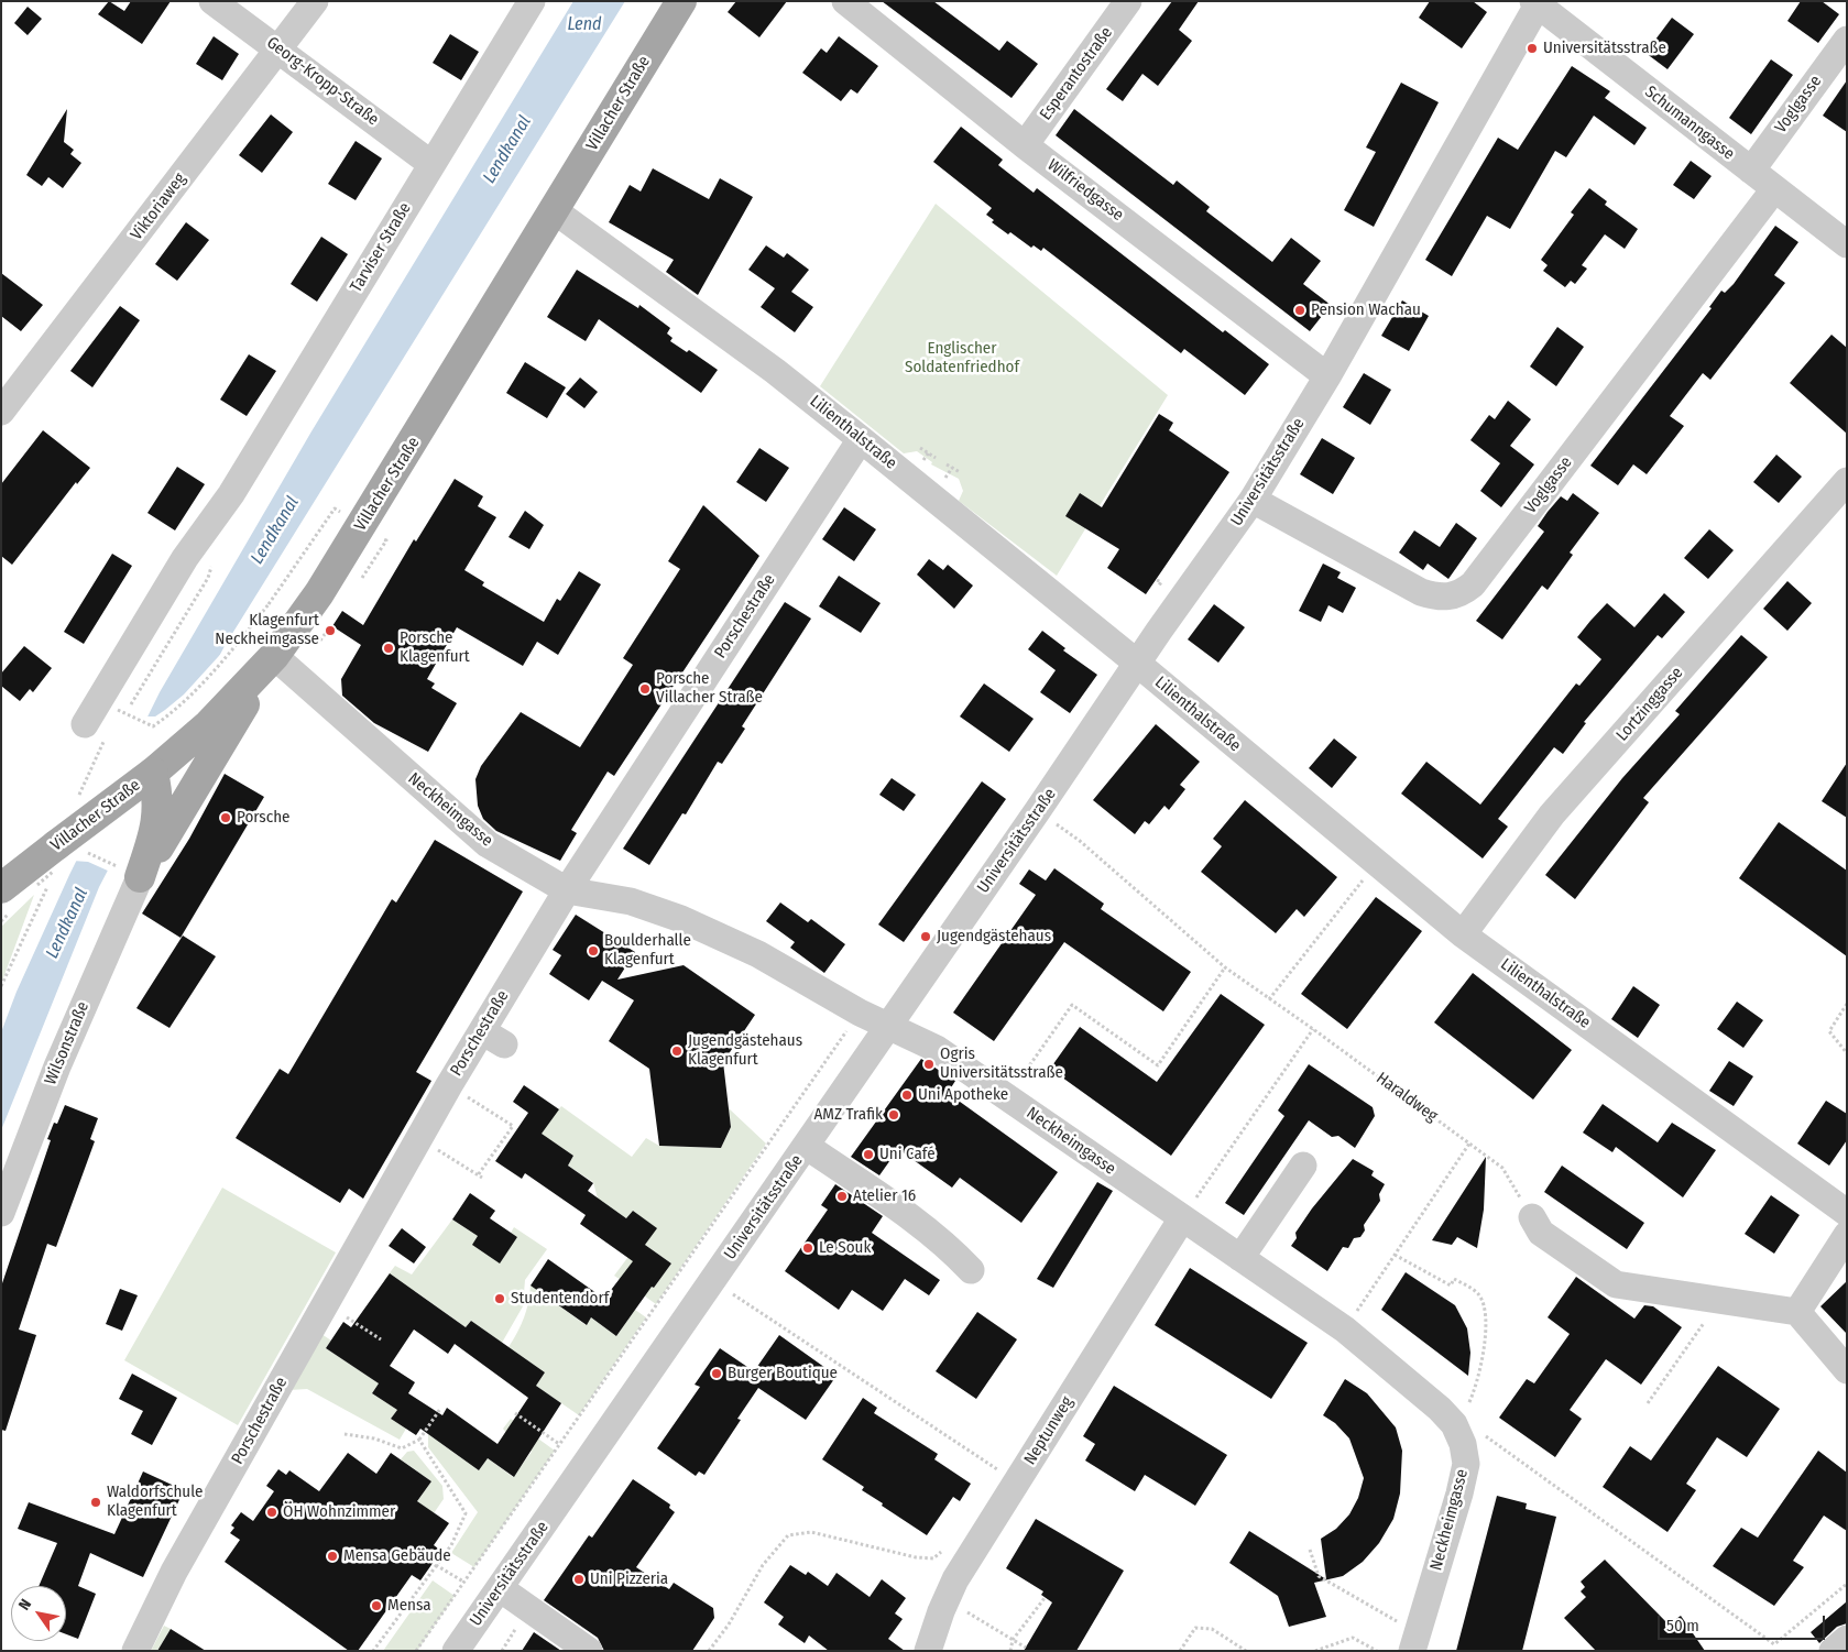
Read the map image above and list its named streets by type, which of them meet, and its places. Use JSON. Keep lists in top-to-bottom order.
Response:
{
  "streets": {
    "main road": ["Villacher Straße"],
    "street": [
      "Esperantostraße",
      "Georg-Kropp-Straße",
      "Voglgasse",
      "Schumanngasse",
      "Wilfriedgasse",
      "Viktoriaweg",
      "Tarviser Straße",
      "Lilienthalstraße",
      "Universitätsstraße",
      "Porschestraße",
      "Lortzinggasse",
      "Neckheimgasse",
      "Wilsonstraße",
      "Neptunweg"
    ],
    "path": ["Haraldweg"]
  },
  "crossings": [
    ["Esperantostraße", "Wilfriedgasse"],
    ["Georg-Kropp-Straße", "Viktoriaweg"],
    ["Georg-Kropp-Straße", "Tarviser Straße"],
    ["Villacher Straße", "Lilienthalstraße"],
    ["Villacher Straße", "Neckheimgasse"],
    ["Voglgasse", "Schumanngasse"],
    ["Voglgasse", "Universitätsstraße"],
    ["Schumanngasse", "Universitätsstraße"],
    ["Wilfriedgasse", "Universitätsstraße"],
    ["Lilienthalstraße", "Universitätsstraße"],
    ["Lilienthalstraße", "Porschestraße"],
    ["Lilienthalstraße", "Lortzinggasse"],
    ["Universitätsstraße", "Neckheimgasse"],
    ["Universitätsstraße", "Haraldweg"],
    ["Porschestraße", "Neckheimgasse"],
    ["Neckheimgasse", "Neptunweg"]
  ],
  "water": ["Lend", "Lendkanal"],
  "parks": ["Englischer Soldatenfriedhof"],
  "places": [
    "Universitätsstraße",
    "Pension Wachau",
    "Klagenfurt Neckheimgasse",
    "Porsche Klagenfurt",
    "Porsche Villacher Straße",
    "Porsche",
    "Jugendgästehaus",
    "Boulderhalle Klagenfurt",
    "Jugendgästehaus Klagenfurt",
    "Ogris Universitätsstraße",
    "Uni Apotheke",
    "AMZ Trafik",
    "Uni Café",
    "Atelier 16",
    "Le Souk",
    "Studentendorf",
    "Burger Boutique",
    "Waldorfschule Klagenfurt",
    "ÖH Wohnzimmer",
    "Mensa Gebäude",
    "Uni Pizzeria",
    "Mensa"
  ],
  "scale_bar": "50 m",
  "north": "top left"
}
